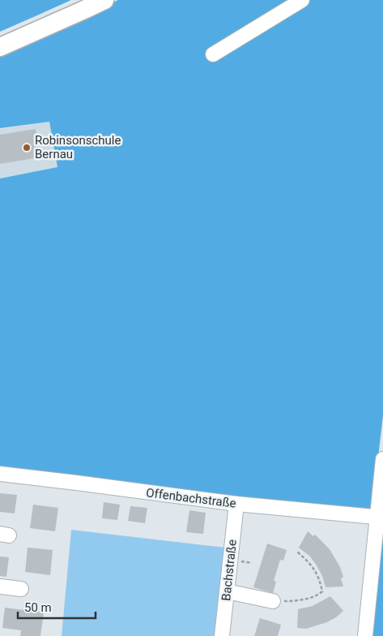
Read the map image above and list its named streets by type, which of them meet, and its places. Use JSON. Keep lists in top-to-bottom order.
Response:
{
  "streets": {
    "street": ["Offenbachstraße", "Bachstraße"]
  },
  "crossings": [
    ["Offenbachstraße", "Bachstraße"]
  ],
  "places": ["Robinsonschule Bernau"],
  "scale_bar": "50 m"
}
